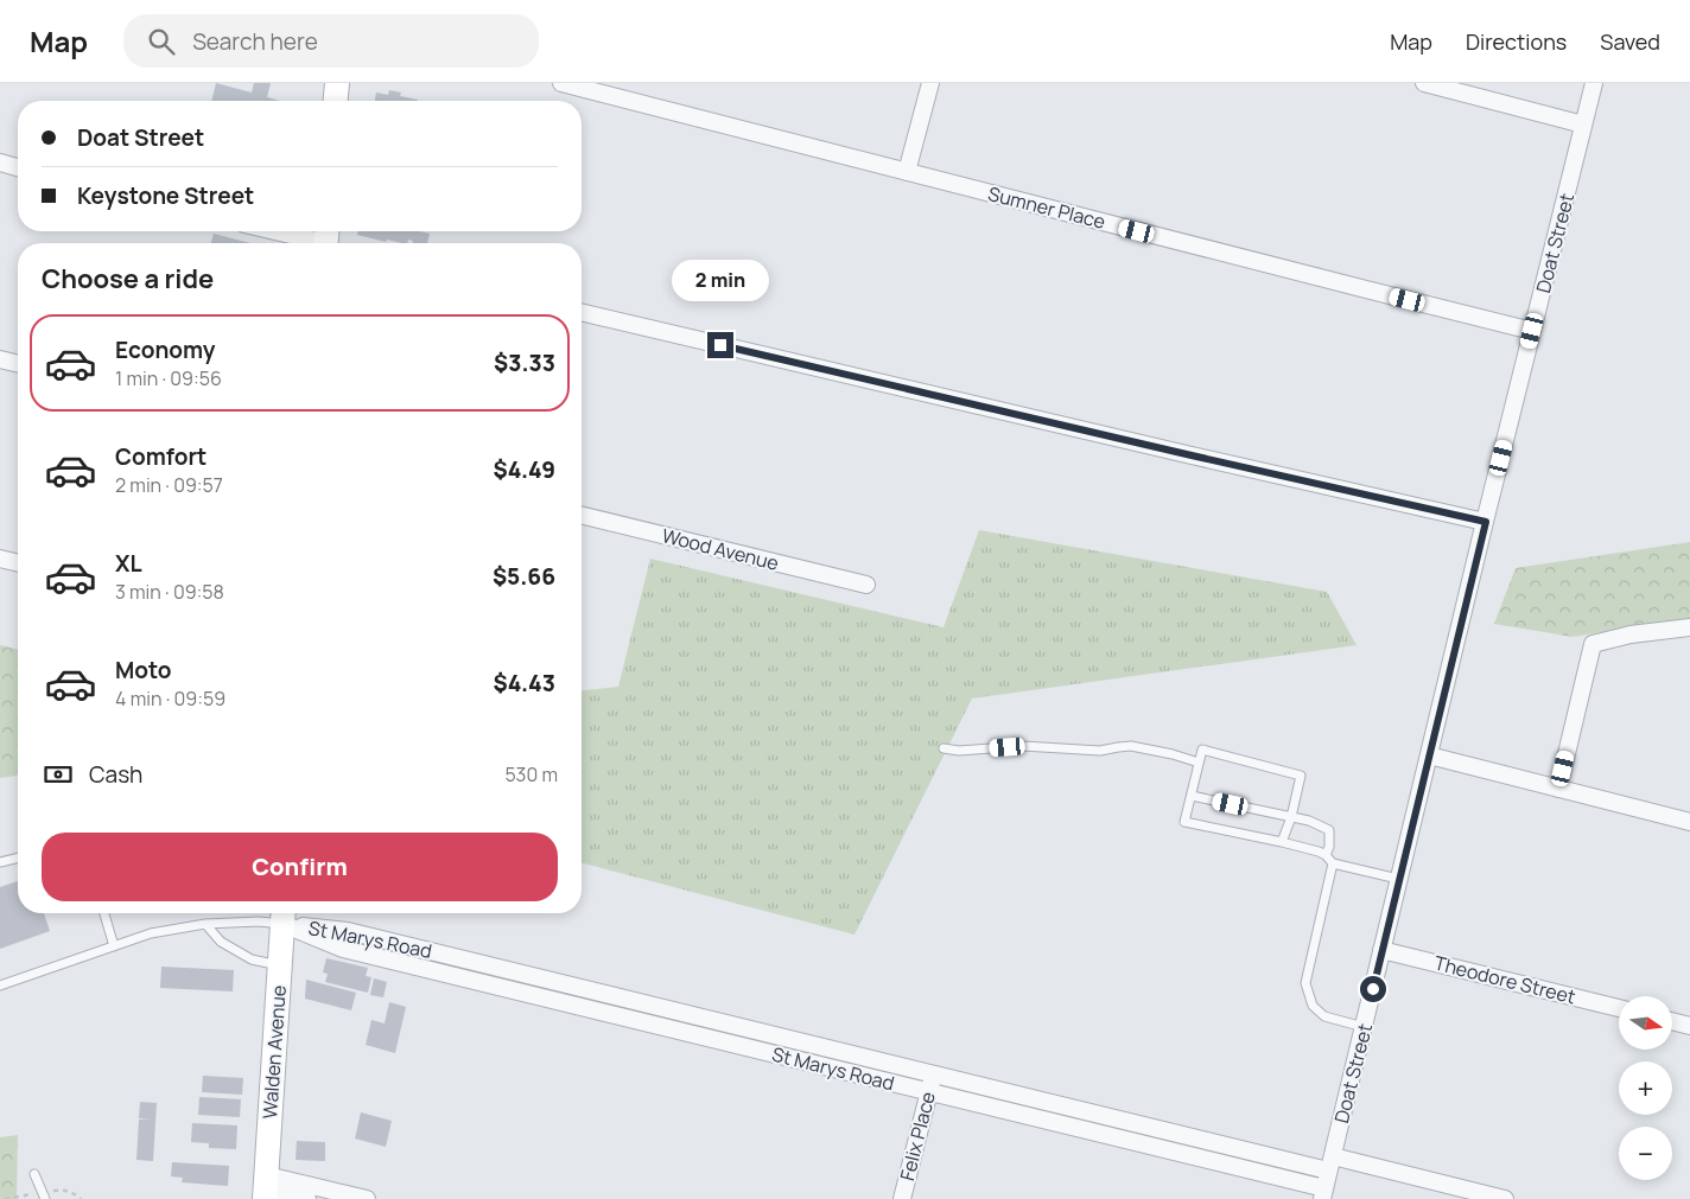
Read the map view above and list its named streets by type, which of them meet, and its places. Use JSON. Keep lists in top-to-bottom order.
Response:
{
  "streets": {
    "main road": ["Walden Avenue"],
    "street": [
      "Sumner Place",
      "Doat Street",
      "Wood Avenue",
      "St Marys Road",
      "Theodore Street",
      "Felix Place"
    ]
  },
  "crossings": [
    ["Sumner Place", "Doat Street"],
    ["Doat Street", "St Marys Road"],
    ["Doat Street", "Theodore Street"],
    ["St Marys Road", "Walden Avenue"],
    ["St Marys Road", "Felix Place"]
  ],
  "north": "right",
  "page": {
    "header": "Map",
    "search": "Search here",
    "nav": ["Map", "Directions", "Saved"],
    "banner": ["Doat Street", "Keystone Street"],
    "heading": "Choose a ride",
    "bubble": "2 min",
    "list": [
      {
        "name": "Economy",
        "note": "1 min · 09:56",
        "value": "$3.33"
      },
      {
        "name": "Comfort",
        "note": "2 min · 09:57",
        "value": "$4.49"
      },
      {
        "name": "XL",
        "note": "3 min · 09:58",
        "value": "$5.66"
      },
      {
        "name": "Moto",
        "note": "4 min · 09:59",
        "value": "$4.43"
      }
    ],
    "pay": ["Cash", "530 m"],
    "buttons": "Confirm",
    "map_buttons": ["+", "−"]
  }
}
